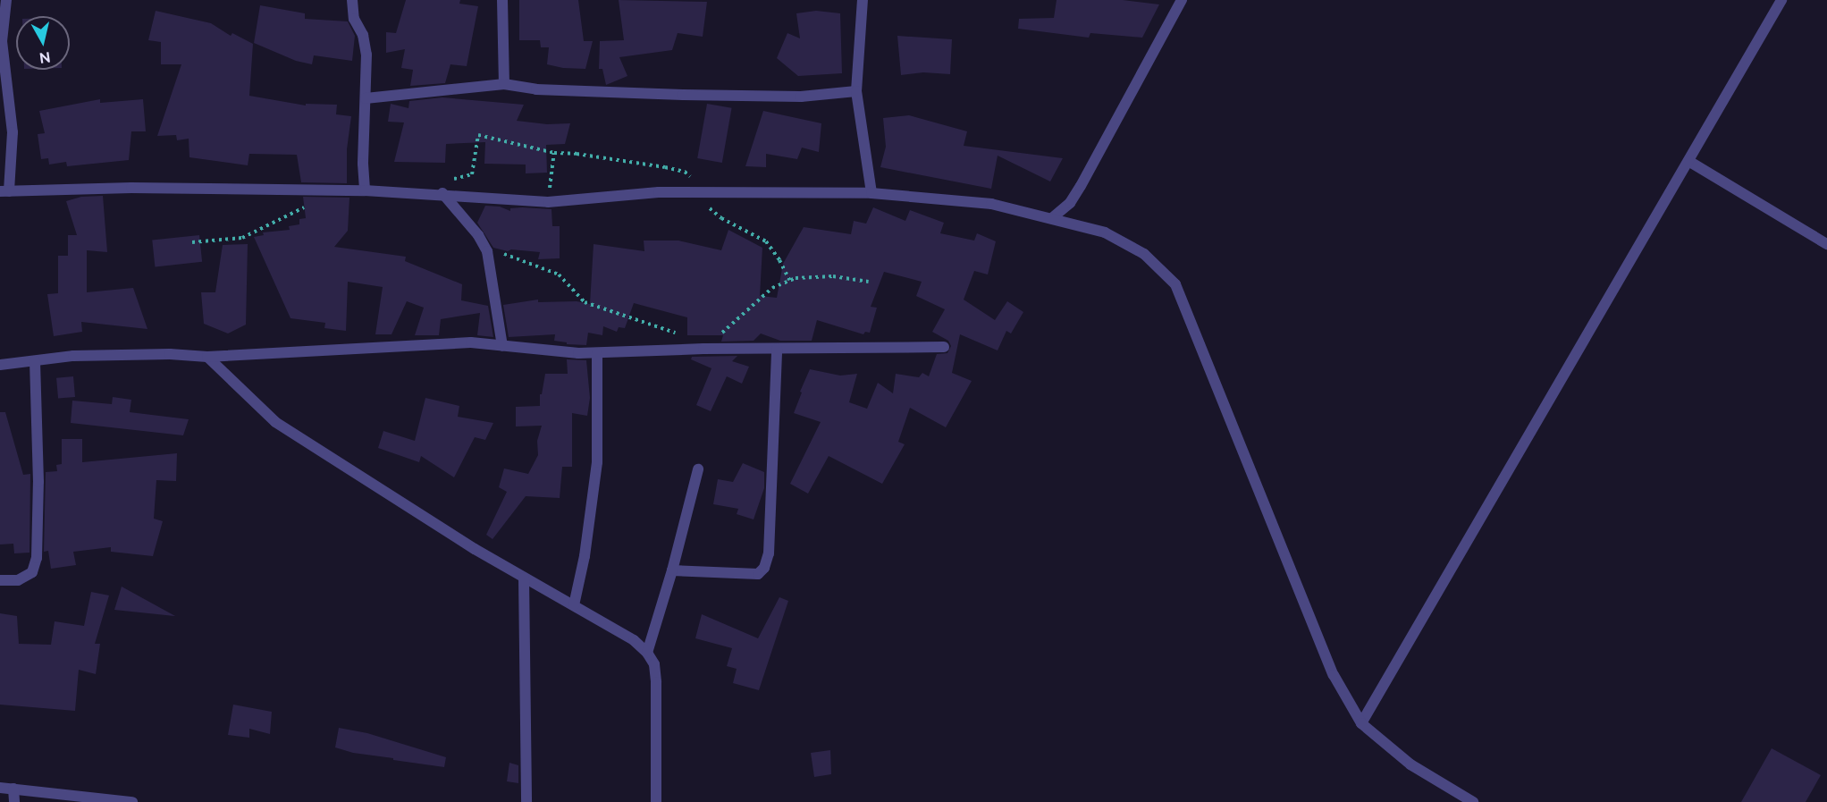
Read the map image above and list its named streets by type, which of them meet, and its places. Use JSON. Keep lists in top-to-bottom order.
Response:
{
  "north": "bottom"
}
